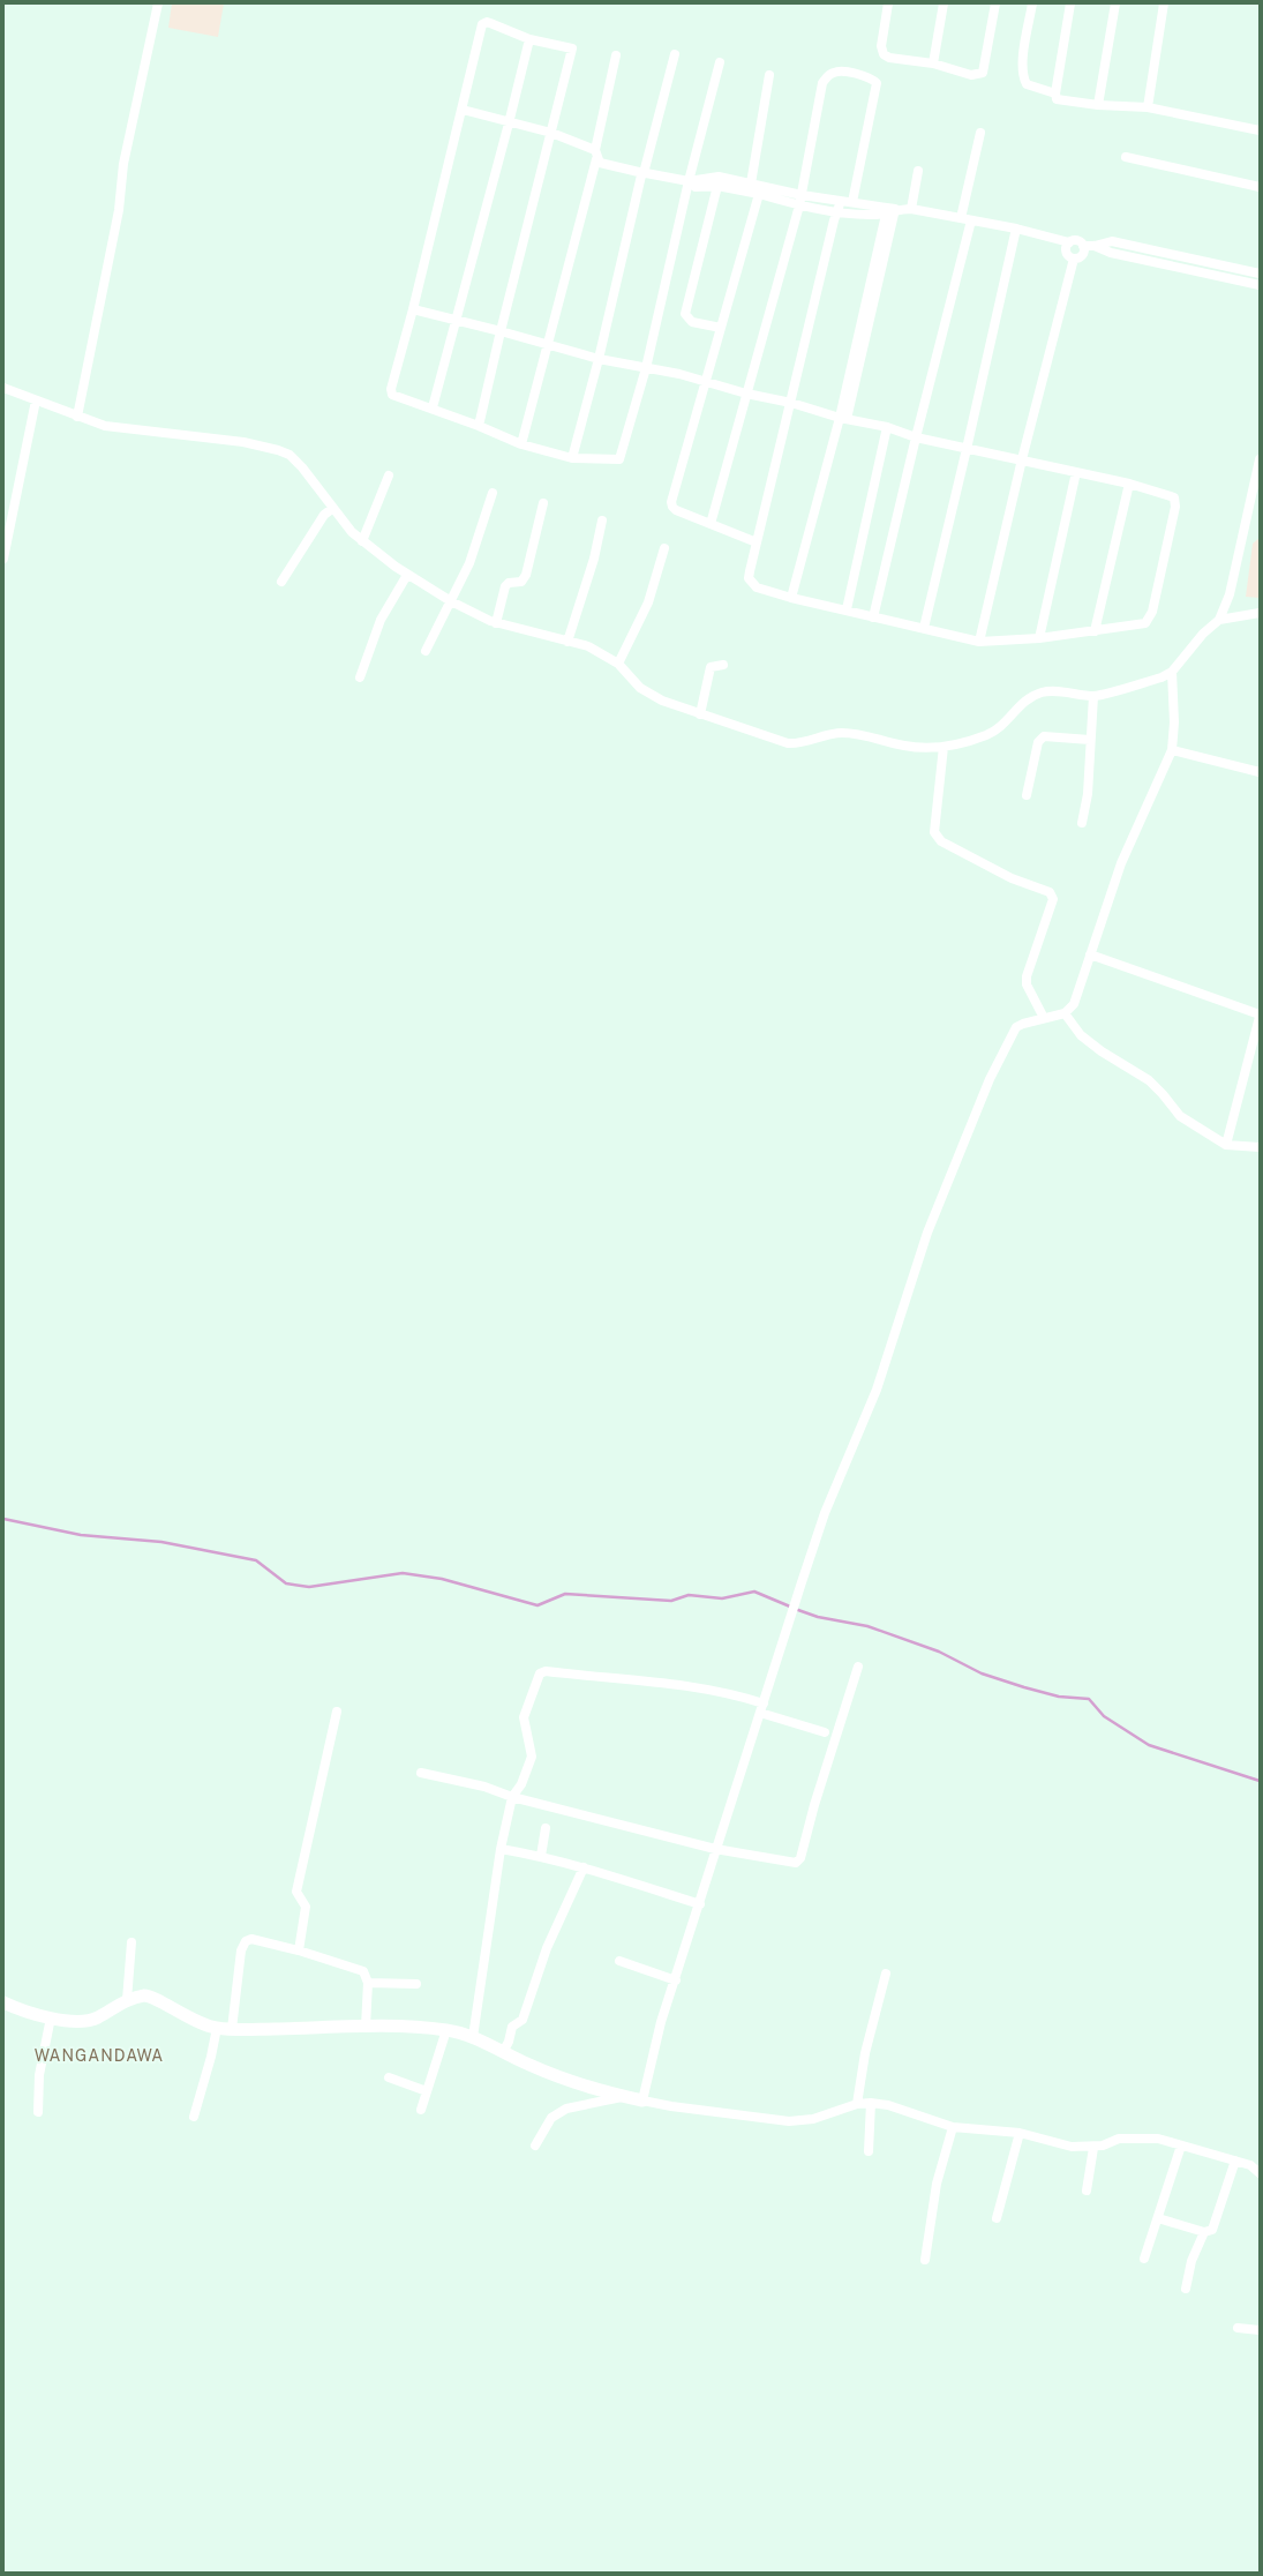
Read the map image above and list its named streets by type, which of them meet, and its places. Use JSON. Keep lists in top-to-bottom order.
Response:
{
  "districts": ["WANGANDAWA"]
}
